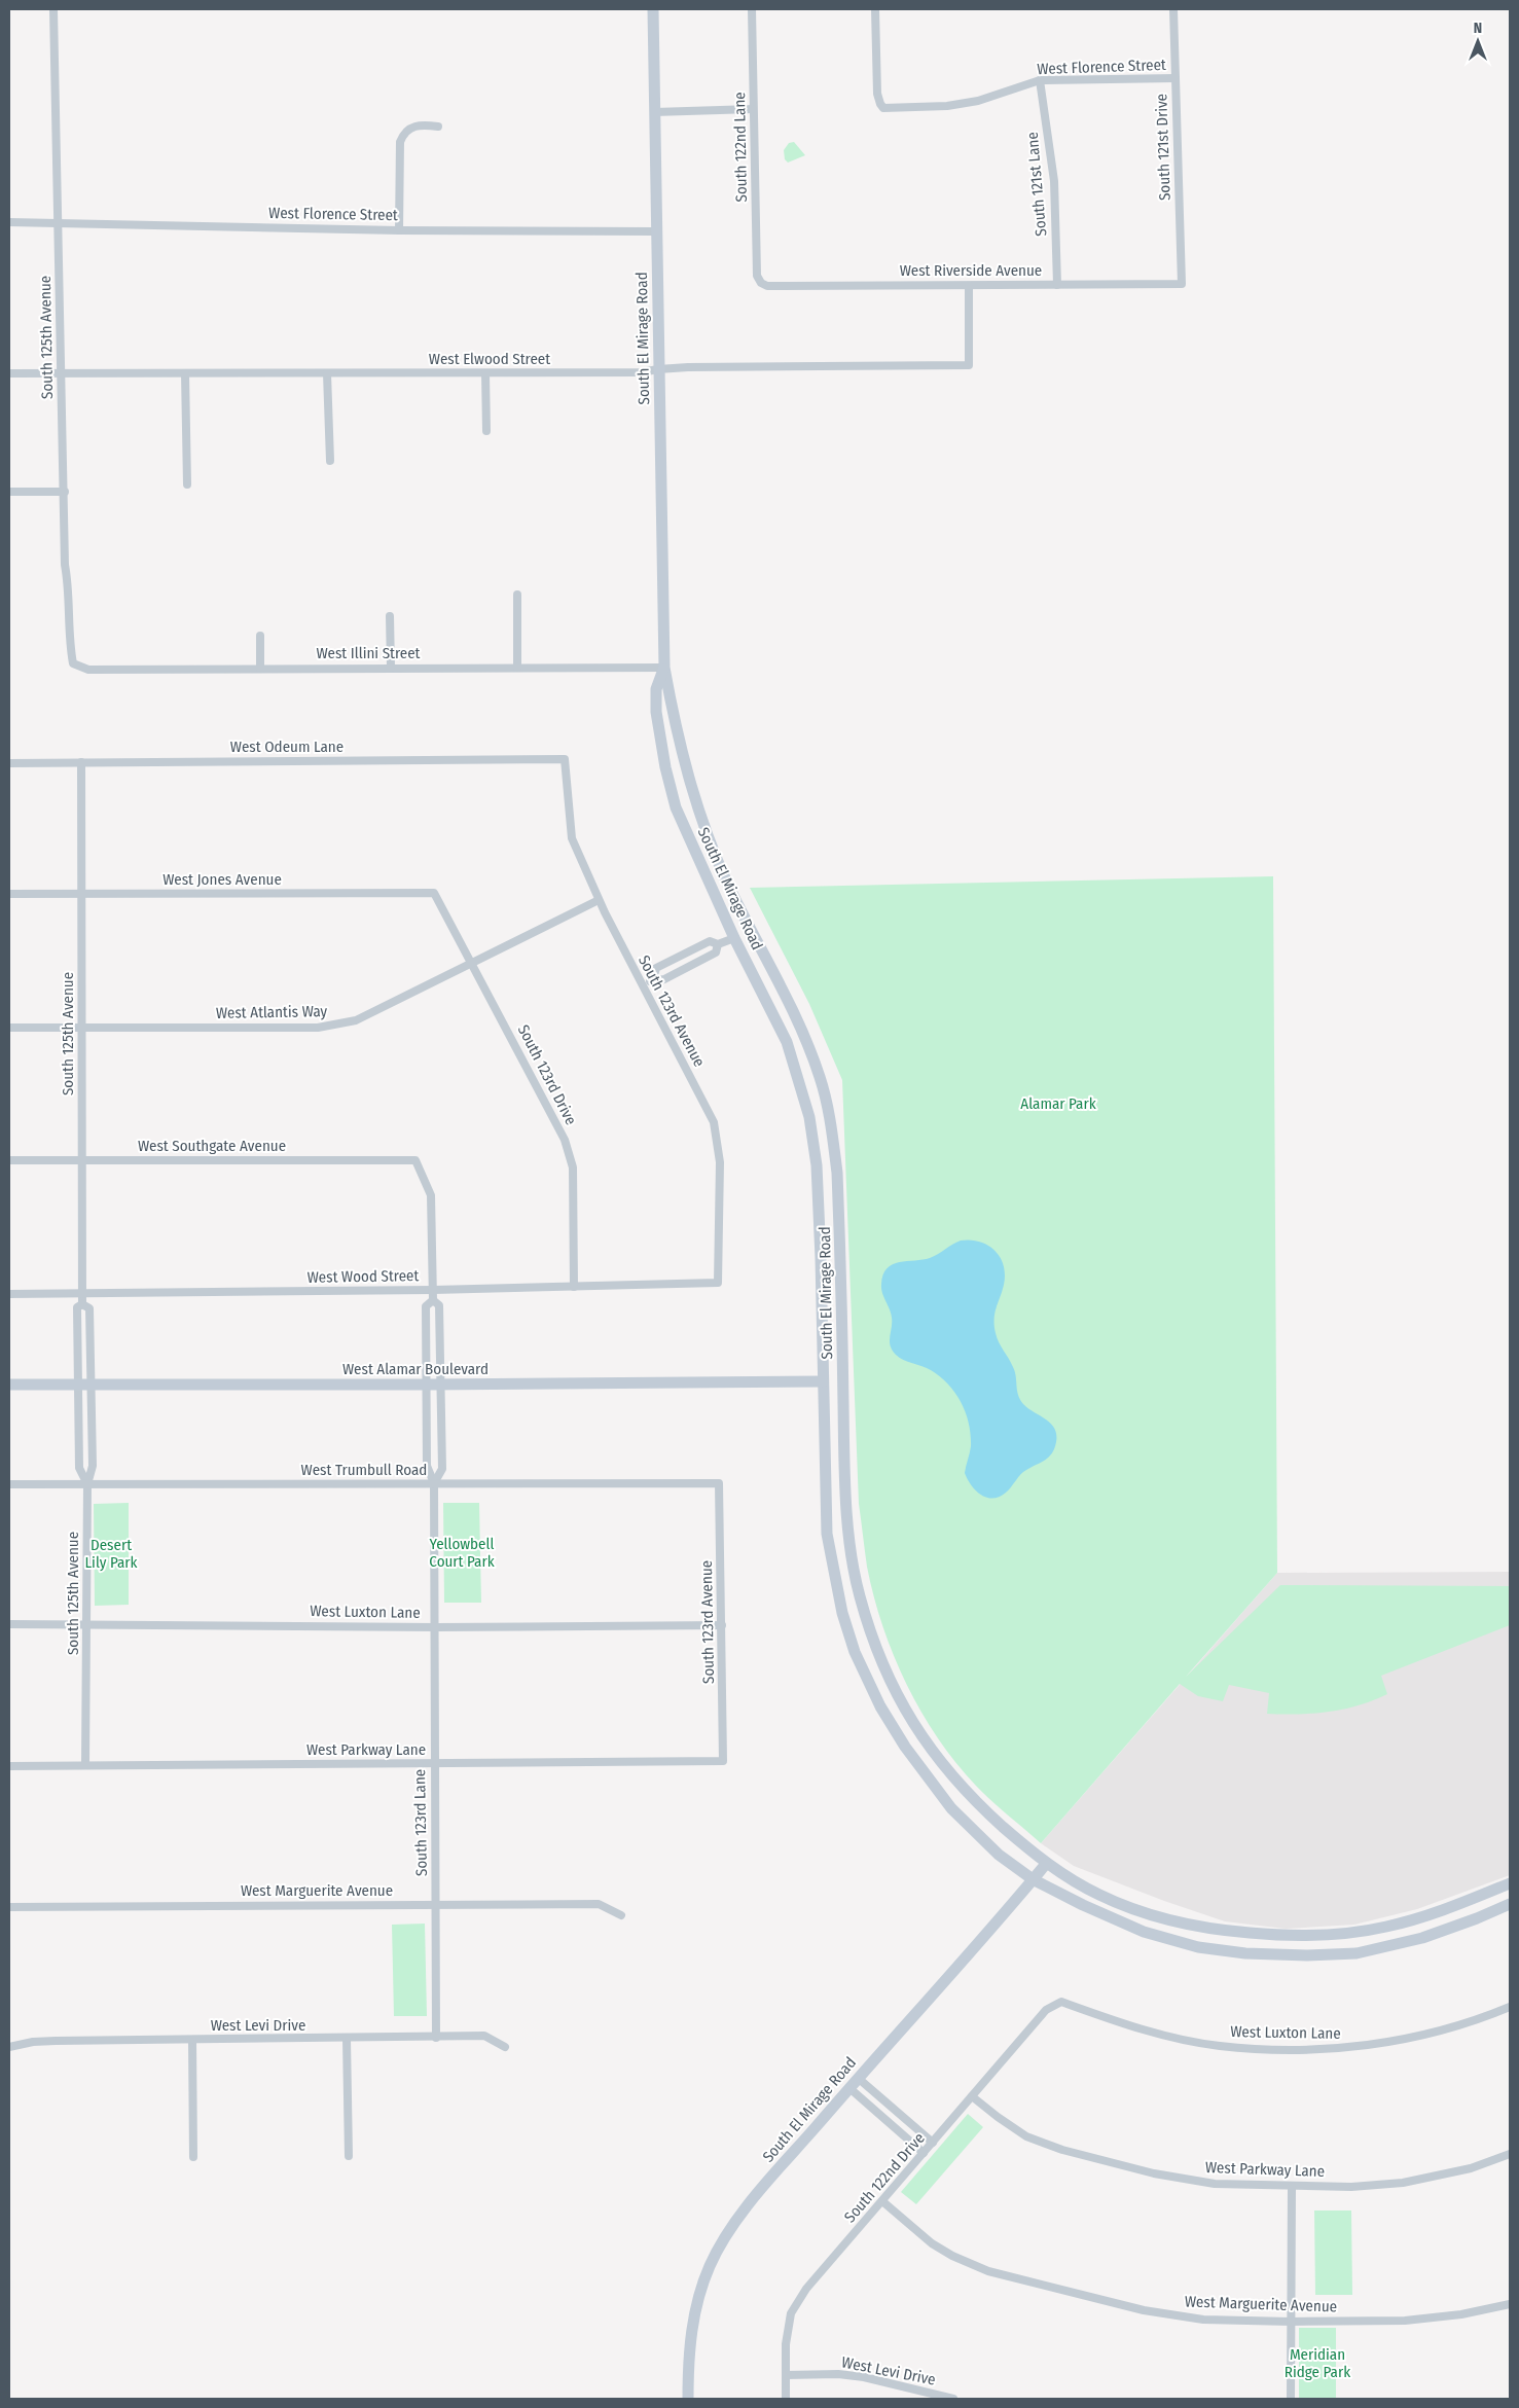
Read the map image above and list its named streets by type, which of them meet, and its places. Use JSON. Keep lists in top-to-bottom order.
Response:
{
  "streets": {
    "main road": ["South El Mirage Road", "West Alamar Boulevard"],
    "street": [
      "West Florence Street",
      "South 122nd Lane",
      "South 121st Drive",
      "South 121st Lane",
      "West Riverside Avenue",
      "South 125th Avenue",
      "West Elwood Street",
      "West Illini Street",
      "West Odeum Lane",
      "West Jones Avenue",
      "South 123rd Avenue",
      "West Atlantis Way",
      "South 123rd Drive",
      "West Southgate Avenue",
      "West Wood Street",
      "West Trumbull Road",
      "West Luxton Lane",
      "West Parkway Lane",
      "South 123rd Lane",
      "West Marguerite Avenue",
      "West Levi Drive",
      "South 122nd Drive"
    ]
  },
  "crossings": [
    ["West Florence Street", "South 121st Drive"],
    ["West Florence Street", "South 121st Lane"],
    ["West Florence Street", "South 125th Avenue"],
    ["West Florence Street", "South El Mirage Road"],
    ["South 122nd Lane", "West Riverside Avenue"],
    ["South 121st Drive", "West Riverside Avenue"],
    ["South 121st Lane", "West Riverside Avenue"],
    ["West Riverside Avenue", "West Elwood Street"],
    ["South 125th Avenue", "West Elwood Street"],
    ["South 125th Avenue", "West Illini Street"],
    ["South 125th Avenue", "West Odeum Lane"],
    ["South 125th Avenue", "West Jones Avenue"],
    ["South 125th Avenue", "West Atlantis Way"],
    ["South 125th Avenue", "West Southgate Avenue"],
    ["South 125th Avenue", "West Wood Street"],
    ["South 125th Avenue", "West Alamar Boulevard"],
    ["South 125th Avenue", "West Trumbull Road"],
    ["South 125th Avenue", "West Luxton Lane"],
    ["South 125th Avenue", "West Parkway Lane"],
    ["South El Mirage Road", "West Elwood Street"],
    ["South El Mirage Road", "West Illini Street"],
    ["South El Mirage Road", "West Alamar Boulevard"],
    ["West Odeum Lane", "South 123rd Avenue"],
    ["West Jones Avenue", "South 123rd Drive"],
    ["South 123rd Avenue", "West Atlantis Way"],
    ["South 123rd Avenue", "West Wood Street"],
    ["South 123rd Avenue", "West Trumbull Road"],
    ["South 123rd Avenue", "West Luxton Lane"],
    ["South 123rd Avenue", "West Parkway Lane"],
    ["West Atlantis Way", "South 123rd Drive"],
    ["South 123rd Drive", "West Wood Street"],
    ["West Southgate Avenue", "South 123rd Lane"],
    ["West Wood Street", "South 123rd Lane"],
    ["West Alamar Boulevard", "South 123rd Lane"],
    ["West Trumbull Road", "South 123rd Lane"],
    ["West Luxton Lane", "South 123rd Lane"],
    ["West Luxton Lane", "South 122nd Drive"],
    ["West Parkway Lane", "South 123rd Lane"],
    ["West Parkway Lane", "South 122nd Drive"],
    ["South 123rd Lane", "West Marguerite Avenue"],
    ["South 123rd Lane", "West Levi Drive"],
    ["West Marguerite Avenue", "South 122nd Drive"],
    ["West Levi Drive", "South 122nd Drive"]
  ],
  "parks": [
    "Alamar Park",
    "Yellowbell Court Park",
    "Desert Lily Park",
    "Meridian Ridge Park"
  ],
  "north": "top"
}
